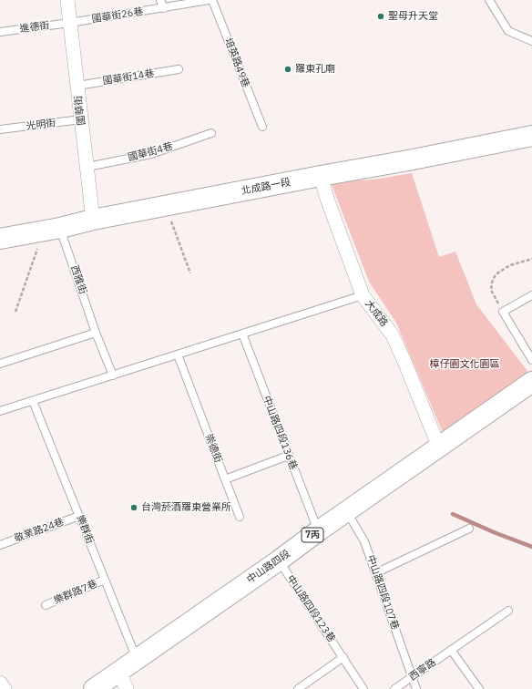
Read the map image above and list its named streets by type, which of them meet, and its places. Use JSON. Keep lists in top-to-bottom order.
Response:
{
  "streets": {
    "main road": ["北成路一段", "7丙", "中山路四段"],
    "street": ["國華街", "大成路"],
    "lane": [
      "國華街26巷",
      "進德街",
      "培英路49巷",
      "國華街14巷",
      "光明街",
      "國華街4巷",
      "西雅街",
      "中山路四段136巷",
      "崇德街",
      "樂群街",
      "敬業路24巷",
      "樂群路7巷",
      "中山路四段107巷",
      "中山路四段123巷",
      "西寧路"
    ]
  },
  "crossings": [
    ["國華街26巷", "進德街"],
    ["國華街26巷", "國華街"],
    ["進德街", "國華街"],
    ["國華街14巷", "國華街"],
    ["國華街", "光明街"],
    ["國華街", "國華街4巷"],
    ["國華街", "北成路一段"],
    ["北成路一段", "西雅街"],
    ["北成路一段", "大成路"],
    ["大成路", "中山路四段"],
    ["中山路四段136巷", "中山路四段"],
    ["樂群街", "敬業路24巷"],
    ["樂群街", "中山路四段"],
    ["樂群街", "樂群路7巷"],
    ["中山路四段", "中山路四段107巷"],
    ["中山路四段", "中山路四段123巷"],
    ["中山路四段107巷", "西寧路"]
  ],
  "parks": ["樟仔園文化園區"],
  "places": ["聖母升天堂", "羅東孔廟", "台灣菸酒羅東營業所"]
}
